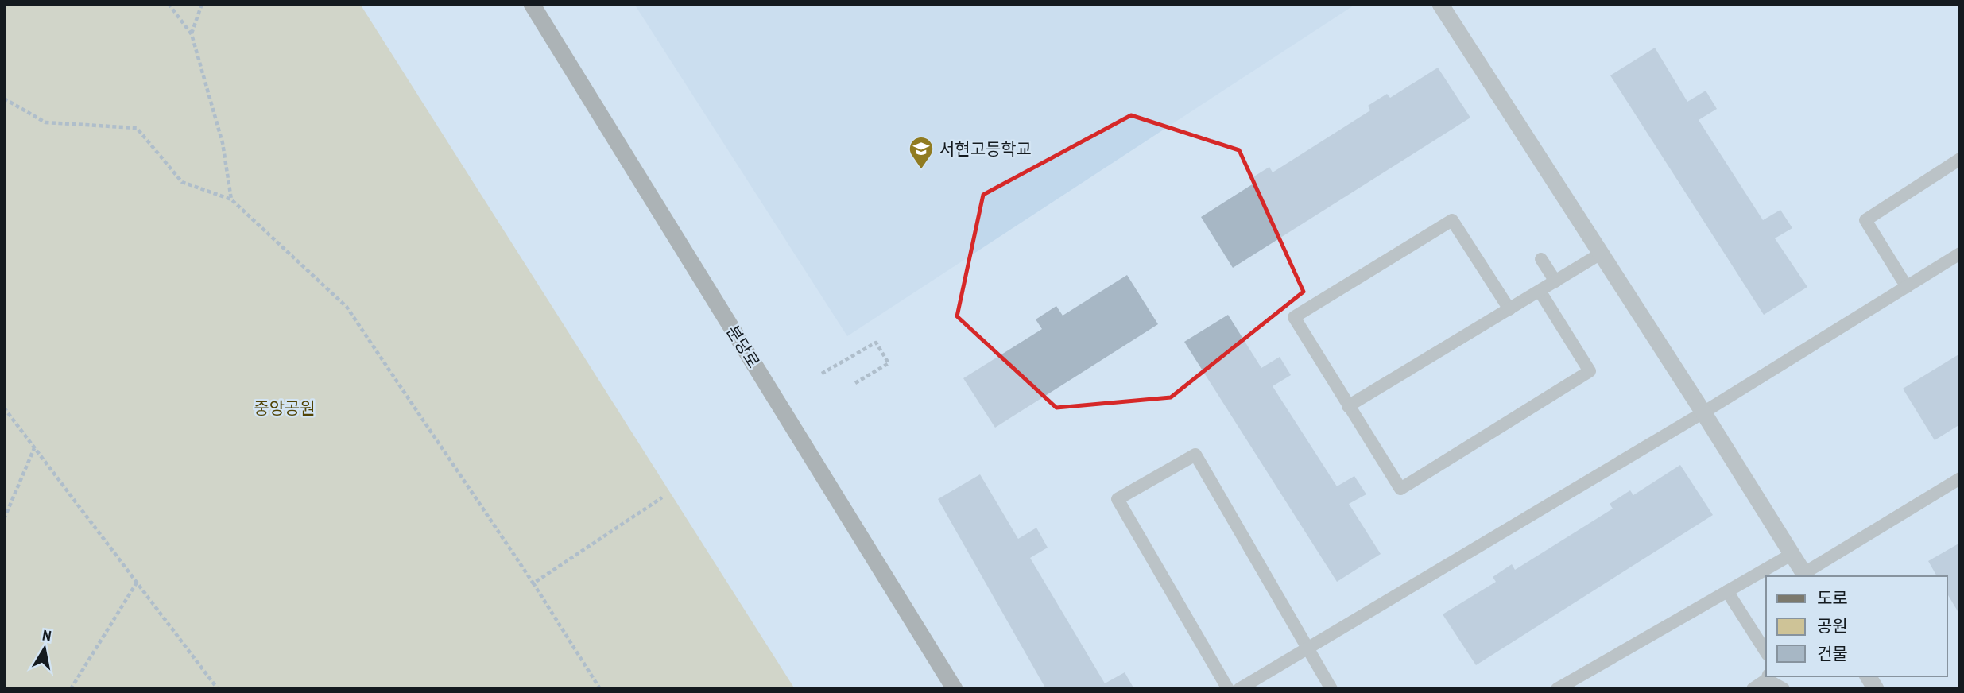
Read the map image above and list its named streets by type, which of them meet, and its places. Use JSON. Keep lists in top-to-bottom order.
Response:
{
  "streets": {
    "main road": ["분당로"]
  },
  "parks": ["중앙공원"],
  "places": {
    "school or university": ["서현고등학교"]
  },
  "legend": ["도로", "공원", "건물"],
  "north": "top"
}
